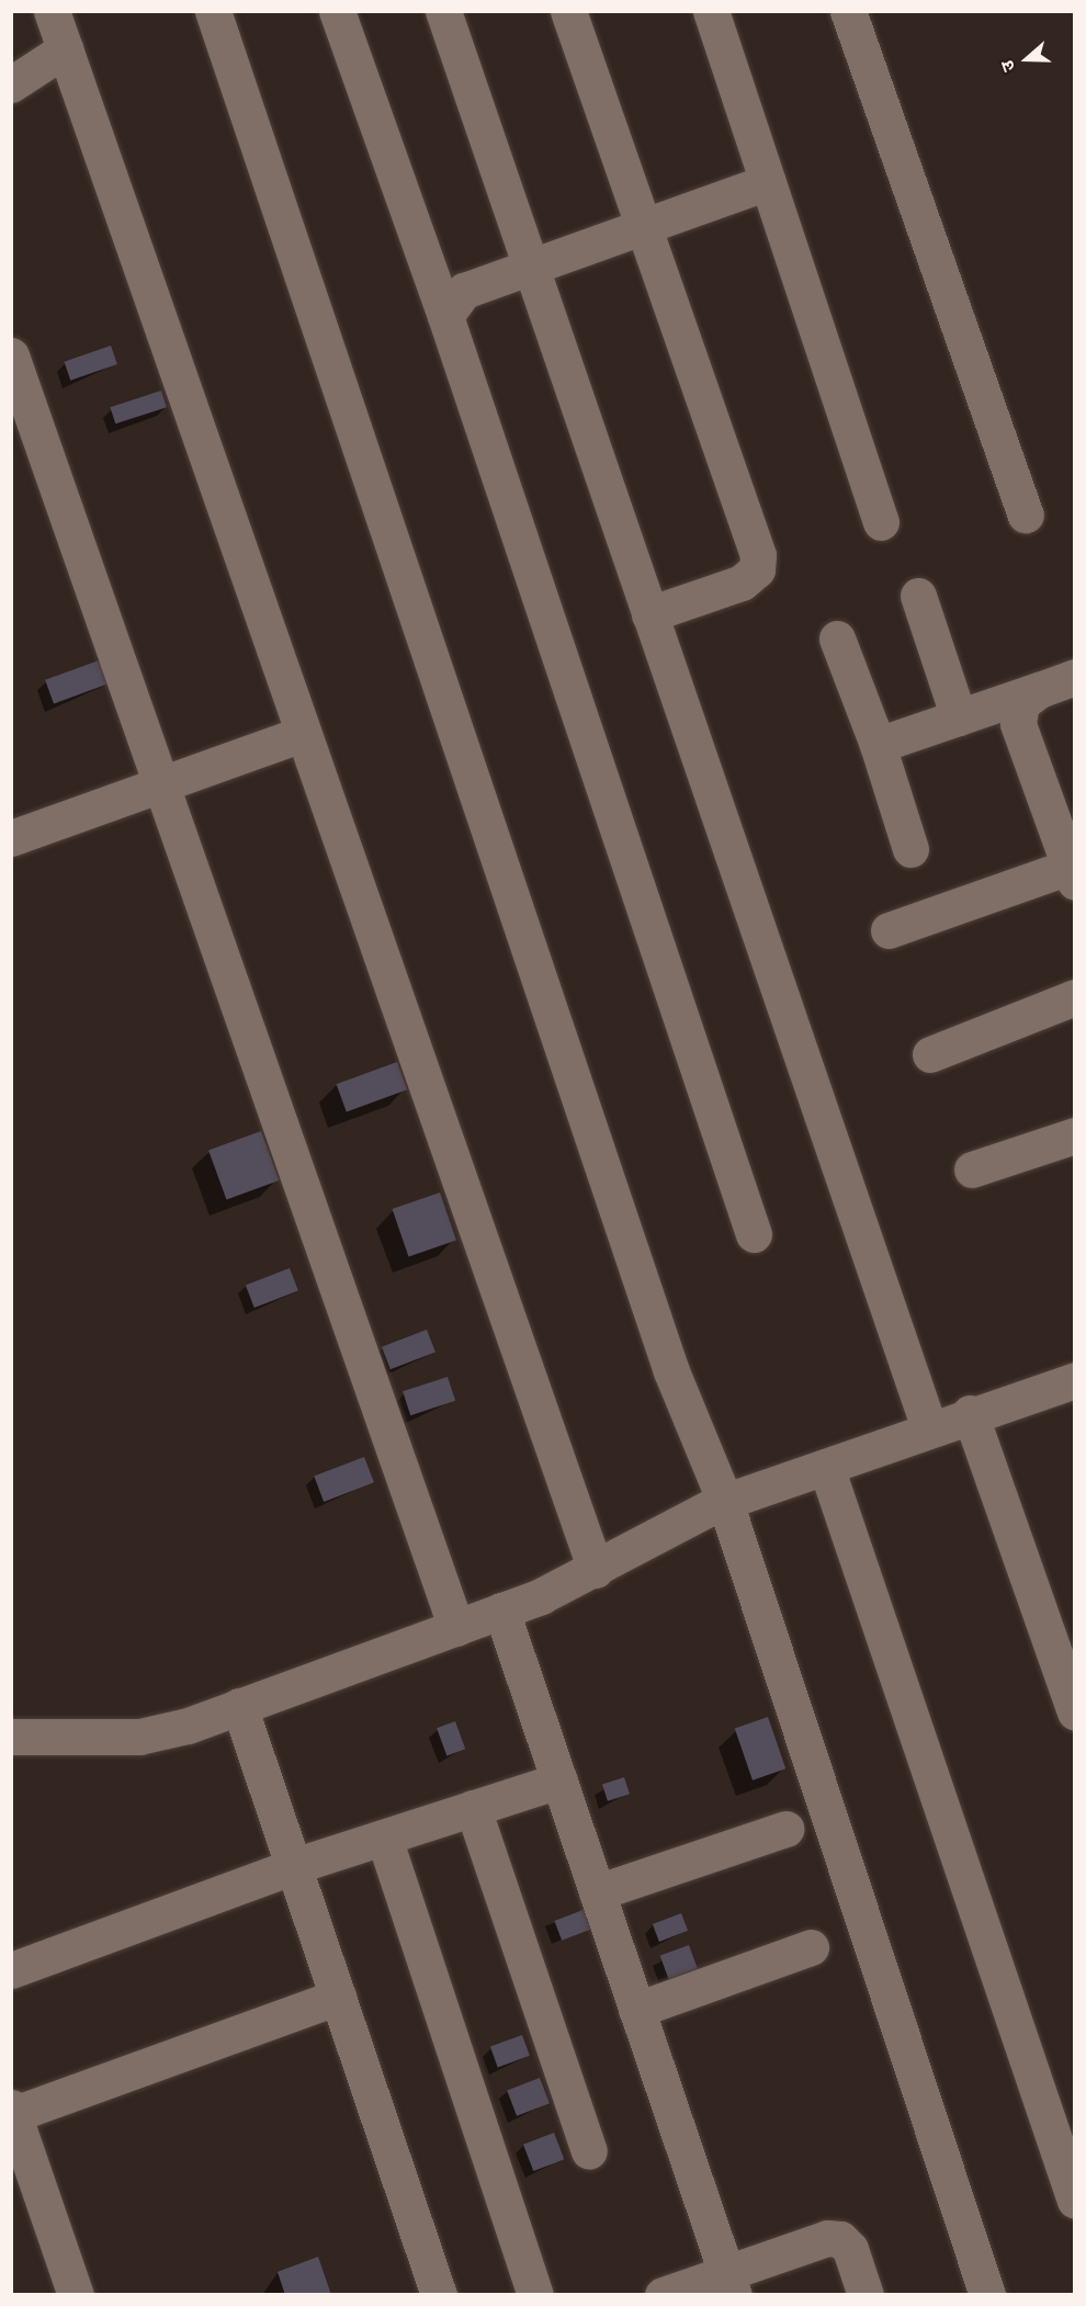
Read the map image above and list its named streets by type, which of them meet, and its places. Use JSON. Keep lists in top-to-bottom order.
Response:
{
  "north": "left"
}
